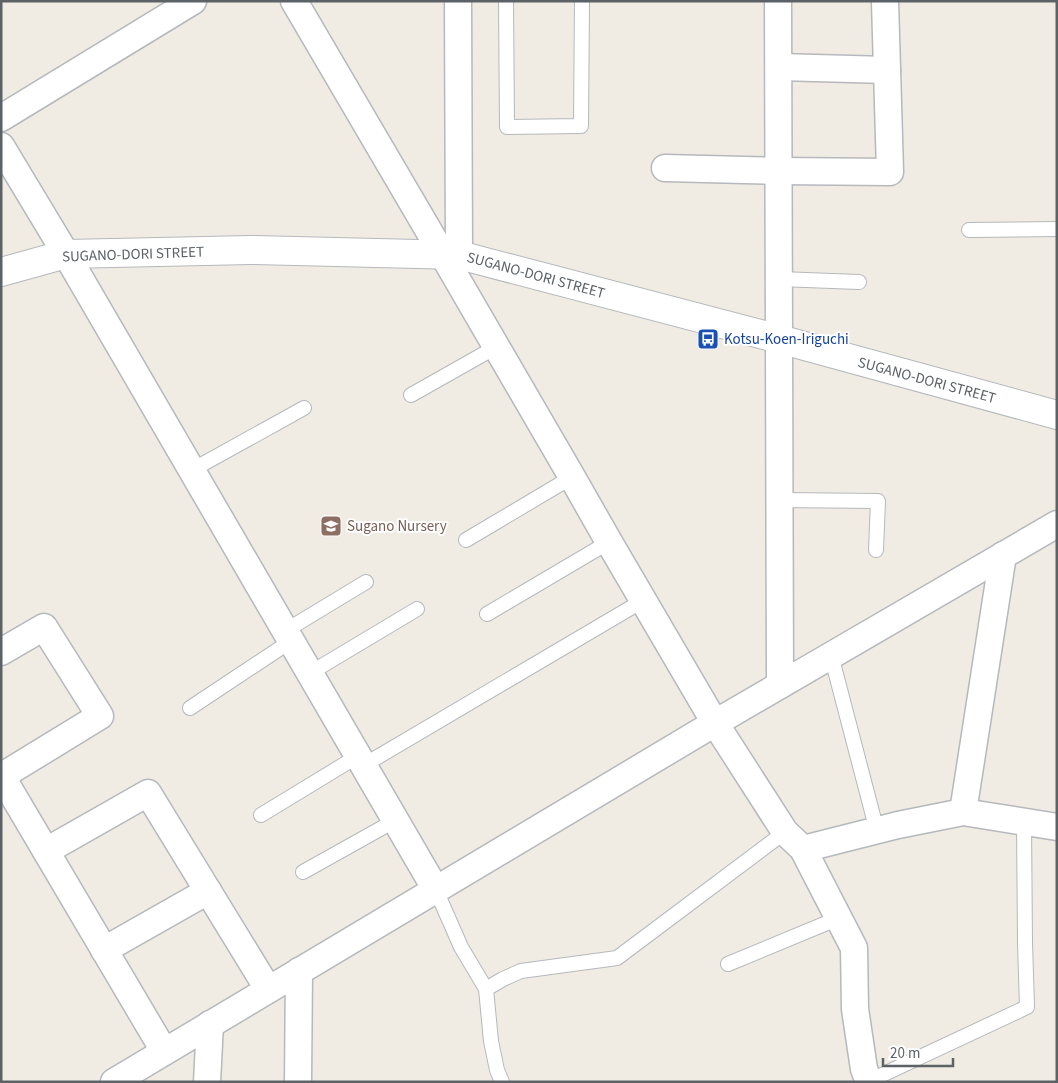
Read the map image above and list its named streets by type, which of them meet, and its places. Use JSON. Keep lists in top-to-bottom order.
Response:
{
  "streets": {
    "street": ["SUGANO-DORI STREET"]
  },
  "places": {
    "bus stop": ["Kotsu-Koen-Iriguchi"],
    "school or university": ["Sugano Nursery"]
  },
  "scale_bar": "20 m"
}
